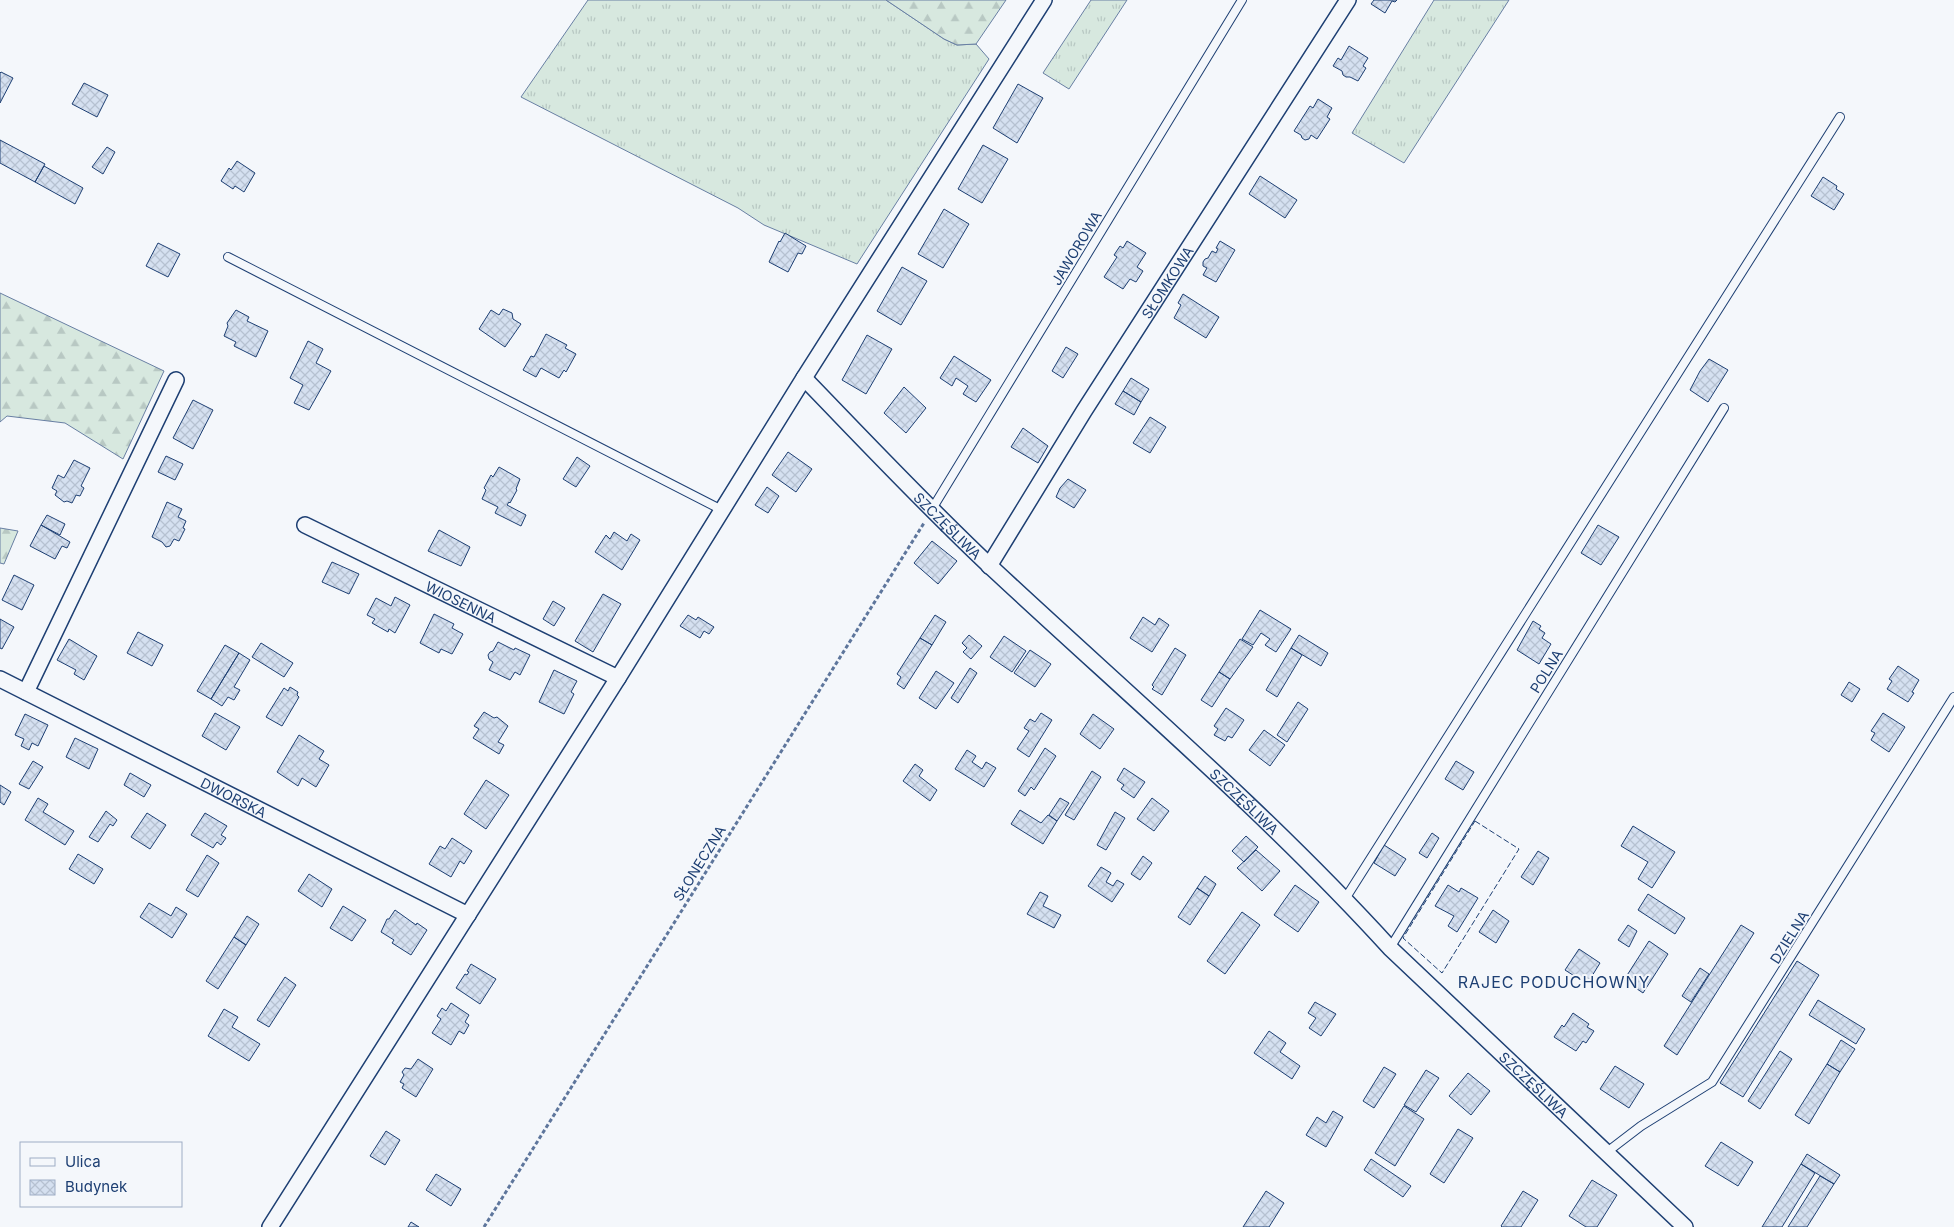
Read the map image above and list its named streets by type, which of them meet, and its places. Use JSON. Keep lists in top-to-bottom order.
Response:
{
  "streets": {
    "street": [
      "SŁOMKOWA",
      "SZCZĘŚLIWA",
      "WIOSENNA",
      "DWORSKA"
    ],
    "lane": ["JAWOROWA", "POLNA", "DZIELNA"],
    "path": ["SŁONECZNA"]
  },
  "crossings": [
    ["JAWOROWA", "SZCZĘŚLIWA"],
    ["JAWOROWA", "SŁONECZNA"],
    ["SŁOMKOWA", "SZCZĘŚLIWA"],
    ["SZCZĘŚLIWA", "POLNA"],
    ["SZCZĘŚLIWA", "SŁONECZNA"],
    ["SZCZĘŚLIWA", "DZIELNA"]
  ],
  "districts": ["RAJEC PODUCHOWNY"],
  "legend": ["Ulica", "Budynek"]
}
